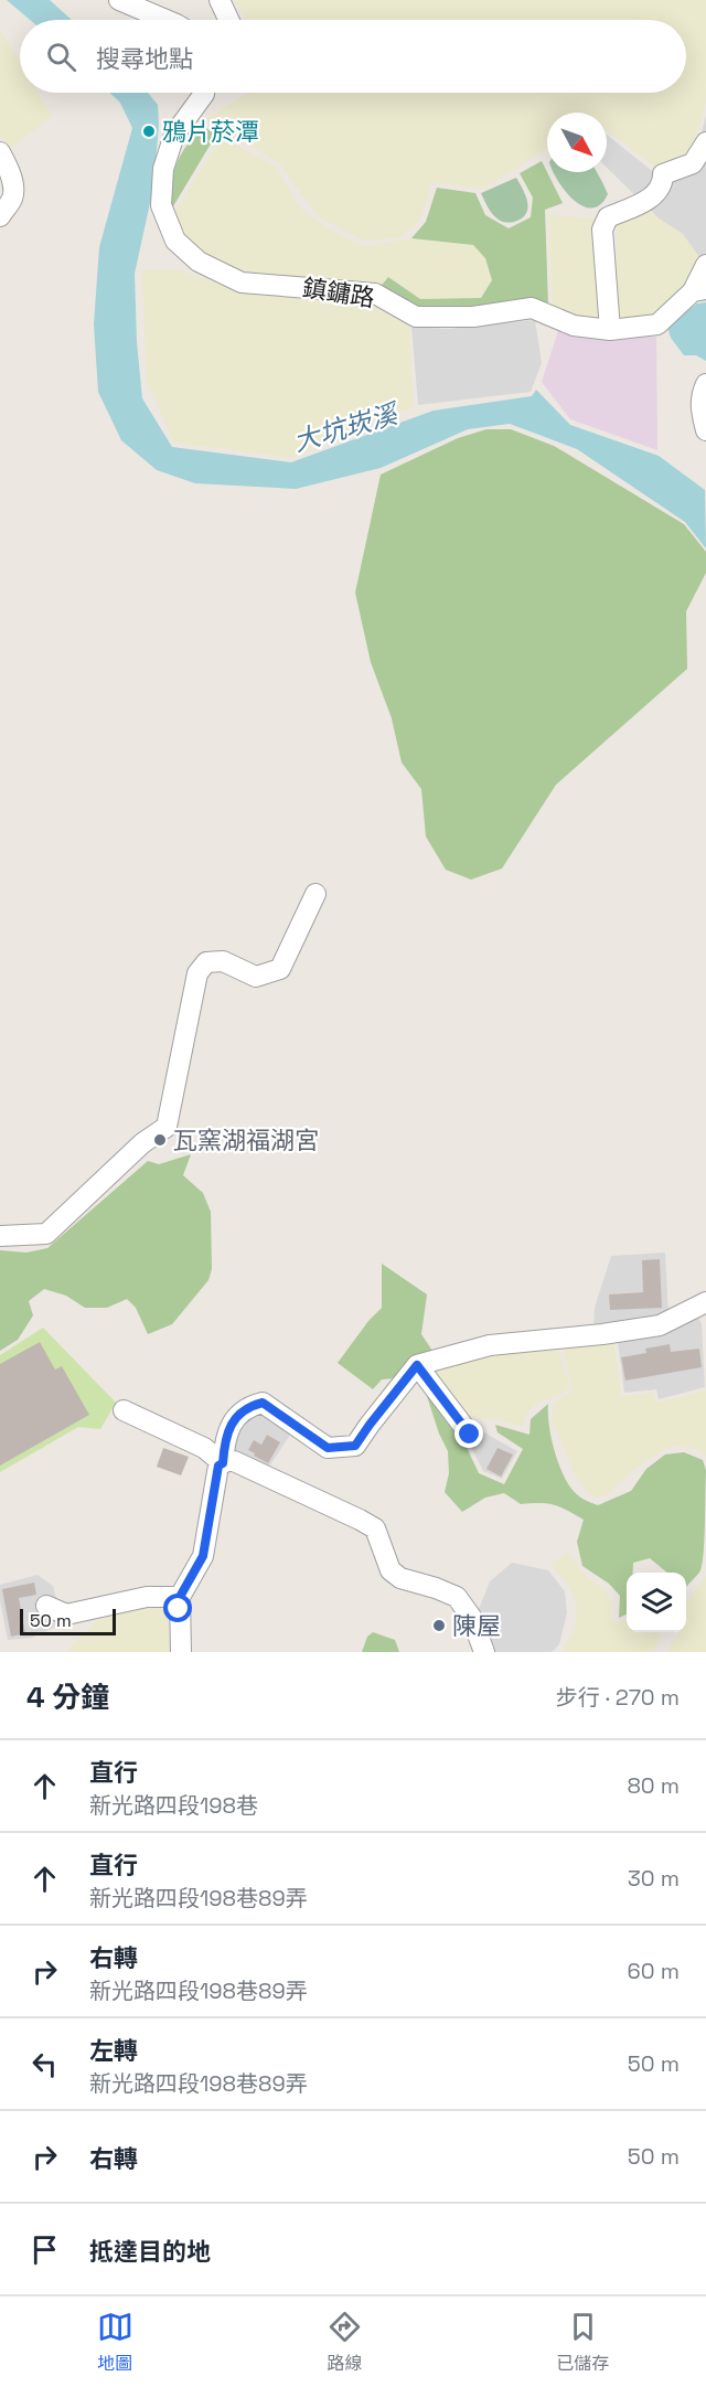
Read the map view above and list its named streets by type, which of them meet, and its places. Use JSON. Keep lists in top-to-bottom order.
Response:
{
  "streets": {
    "street": ["鎮鏞路"]
  },
  "water": ["大坑崁溪"],
  "places": ["鴉片菸潭", "瓦窯湖福湖宮", "陳屋"],
  "scale_bar": "50 m",
  "north": "bottom right",
  "page": {
    "search": "搜尋地點",
    "scale": "50 m",
    "heading": ["4 分鐘", "步行 · 270 m"],
    "list": [
      ["直行", "新光路四段198巷", "80 m"],
      ["直行", "新光路四段198巷89弄", "30 m"],
      ["右轉", "新光路四段198巷89弄", "60 m"],
      ["左轉", "新光路四段198巷89弄", "50 m"],
      ["右轉", "50 m"],
      "抵達目的地"
    ],
    "nav": ["地圖", "路線", "已儲存"]
  }
}
